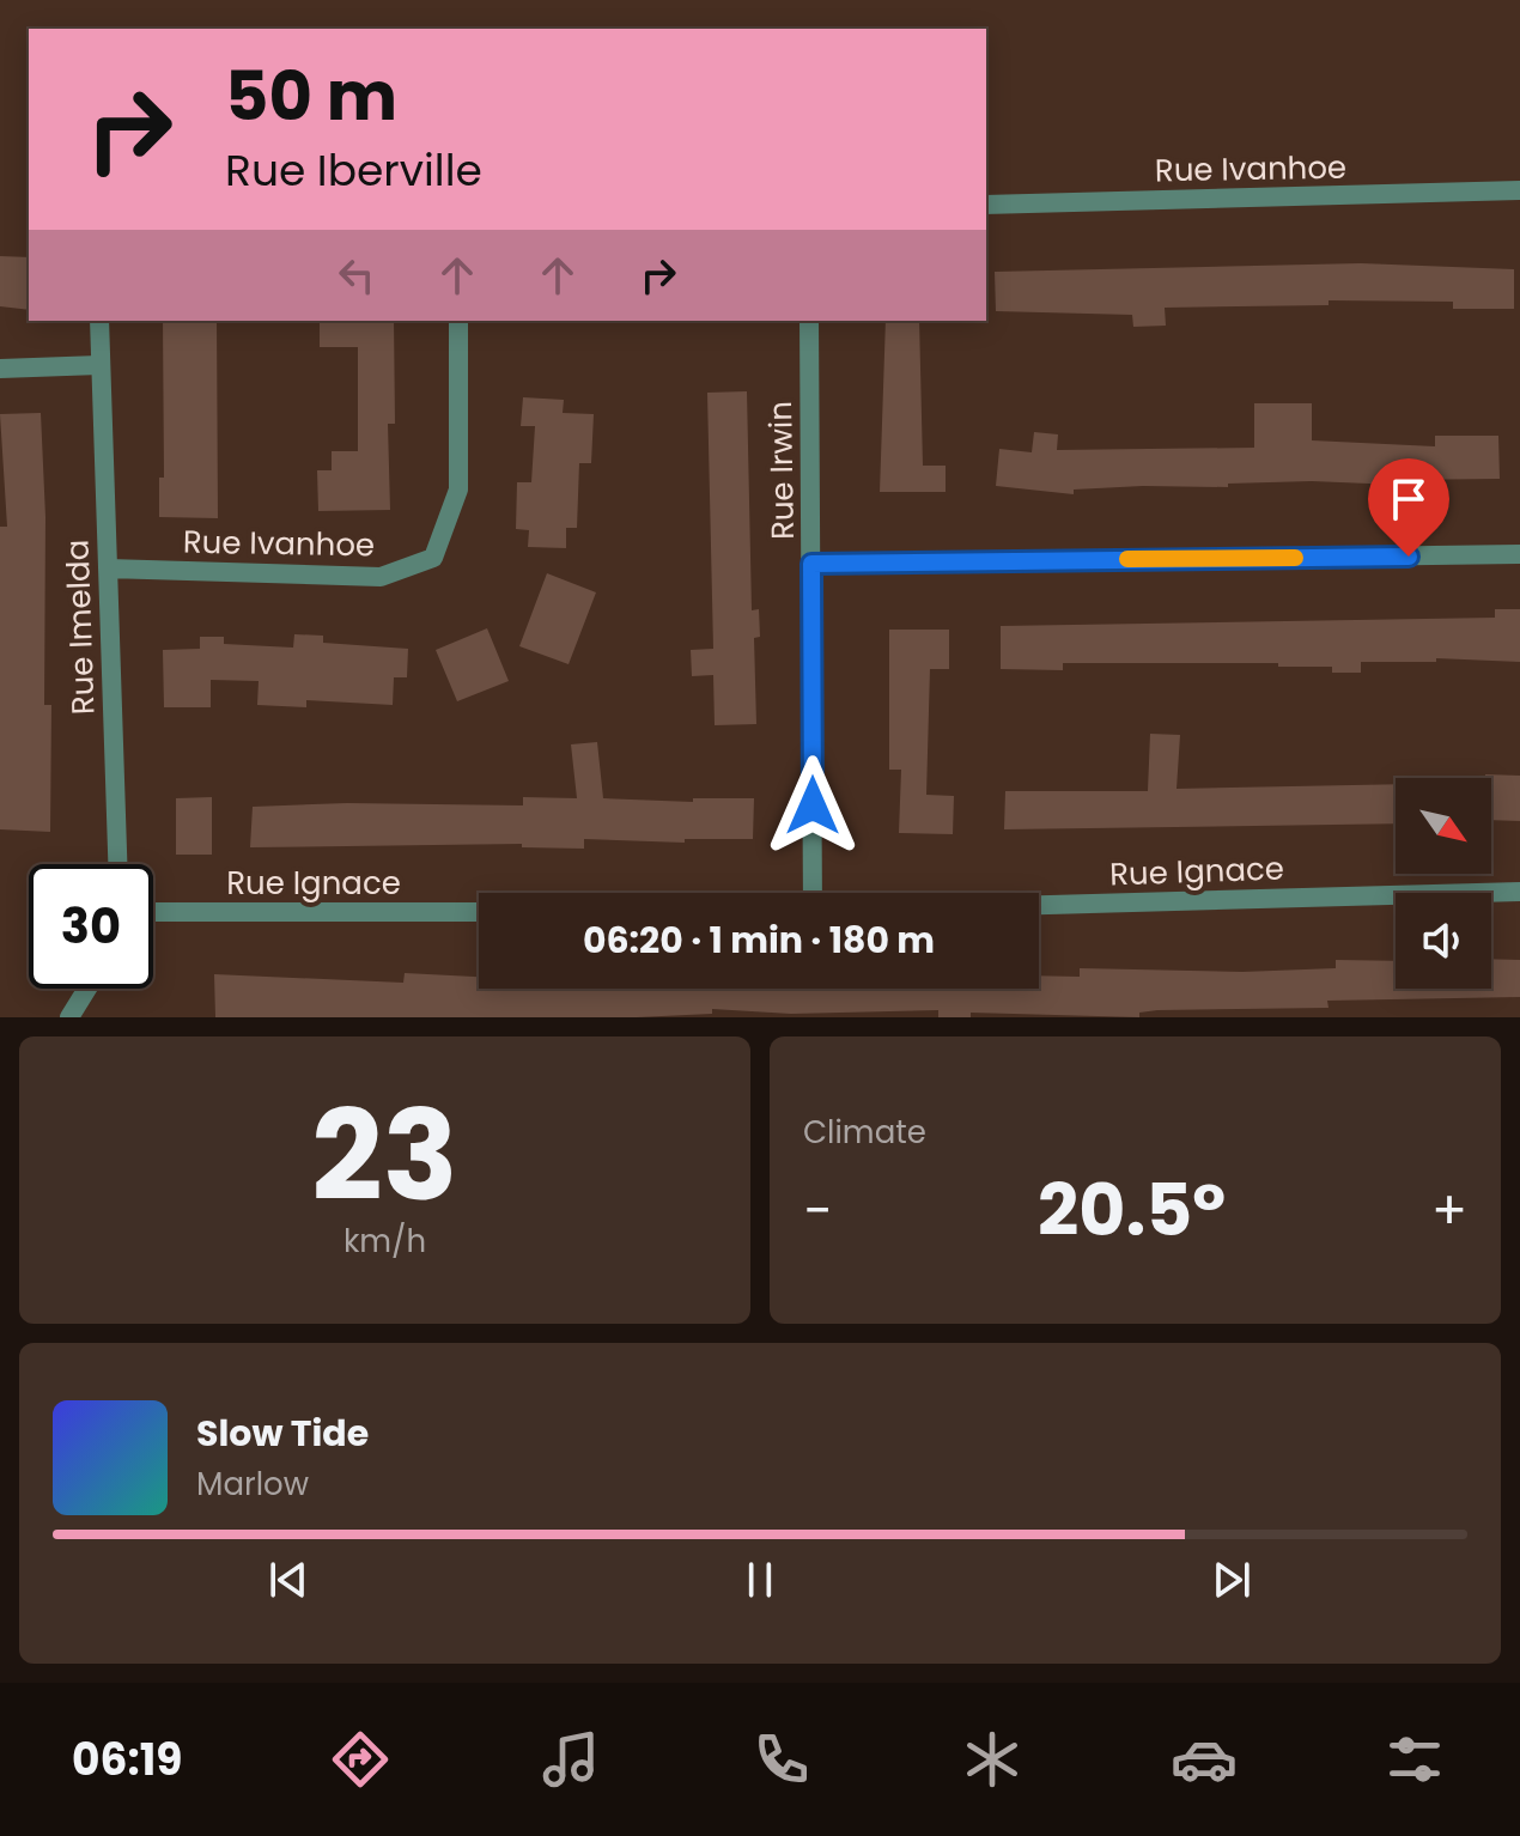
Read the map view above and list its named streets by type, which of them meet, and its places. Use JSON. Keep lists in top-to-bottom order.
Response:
{
  "streets": {
    "street": [
      "Rue Ivanhoe",
      "Rue Irwin",
      "Rue Imelda",
      "Rue Ignace"
    ]
  },
  "crossings": [
    ["Rue Ivanhoe", "Rue Imelda"]
  ],
  "north": "bottom right",
  "page": {
    "turn": ["50 m", "Rue Iberville"],
    "limit": "30",
    "trip": "06:20 · 1 min · 180 m",
    "tile": [
      ["23", "km/h"],
      "Climate"
    ],
    "heat": ["−", "20.5°", "+"],
    "song": ["Slow Tide", "Marlow"],
    "tabs": "06:19"
  }
}
